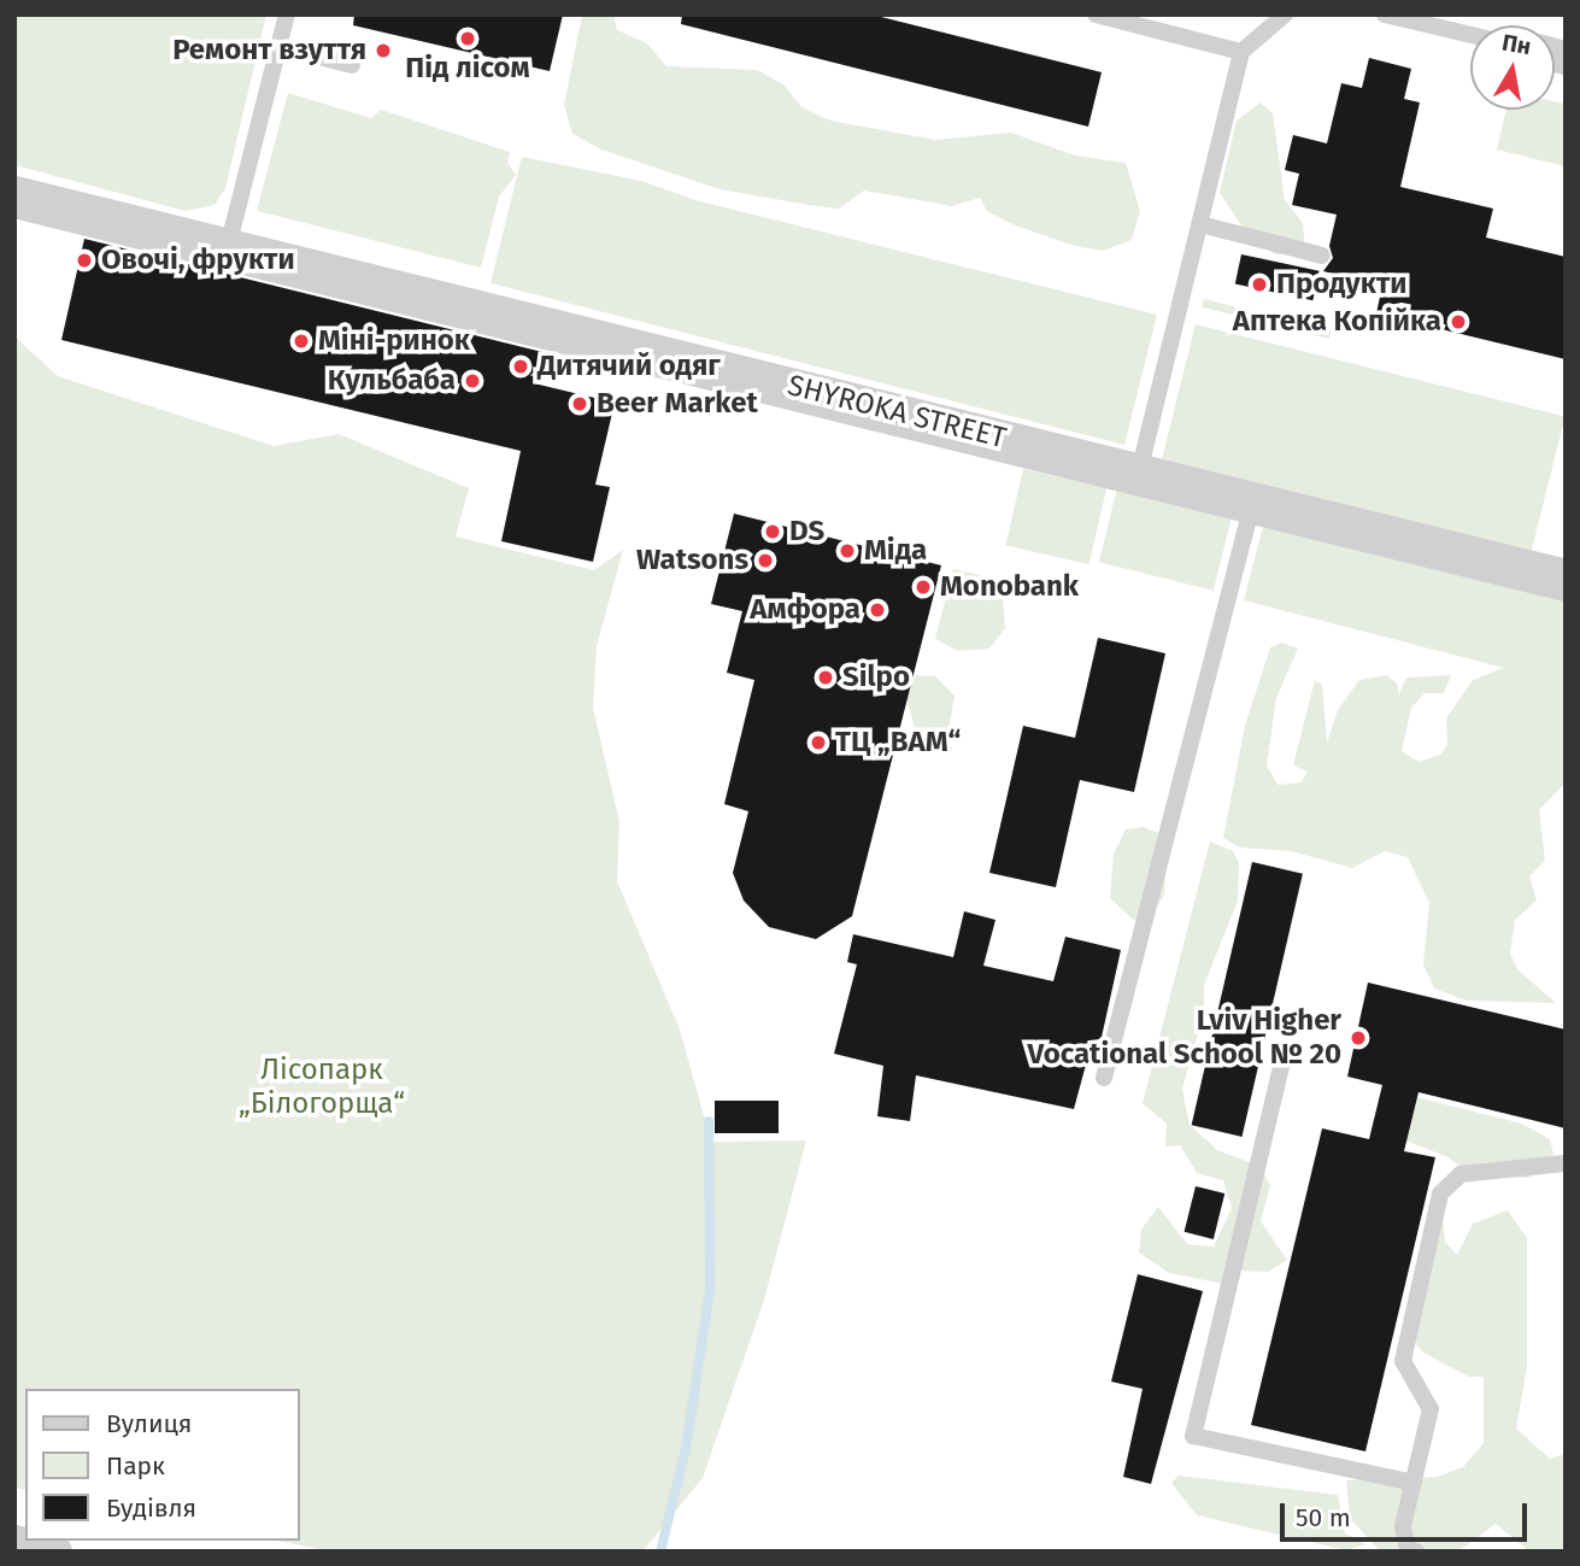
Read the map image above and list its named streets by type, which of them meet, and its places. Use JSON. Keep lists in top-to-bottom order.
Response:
{
  "streets": {
    "street": ["SHYROKA STREET"]
  },
  "parks": ["Лісопарк „Білогорща“"],
  "places": [
    "Під лісом",
    "Ремонт взуття",
    "Овочі, фрукти",
    "Продукти",
    "Аптека Копійка",
    "Міні-ринок",
    "Дитячий одяг",
    "Кульбаба",
    "Beer Market",
    "DS",
    "Міда",
    "Watsons",
    "Monobank",
    "Амфора",
    "Silpo",
    "ТЦ „ВАМ“",
    "Lviv Higher Vocational School № 20"
  ],
  "legend": ["Вулиця", "Парк", "Будівля"],
  "scale_bar": "50 m",
  "north": "top"
}
